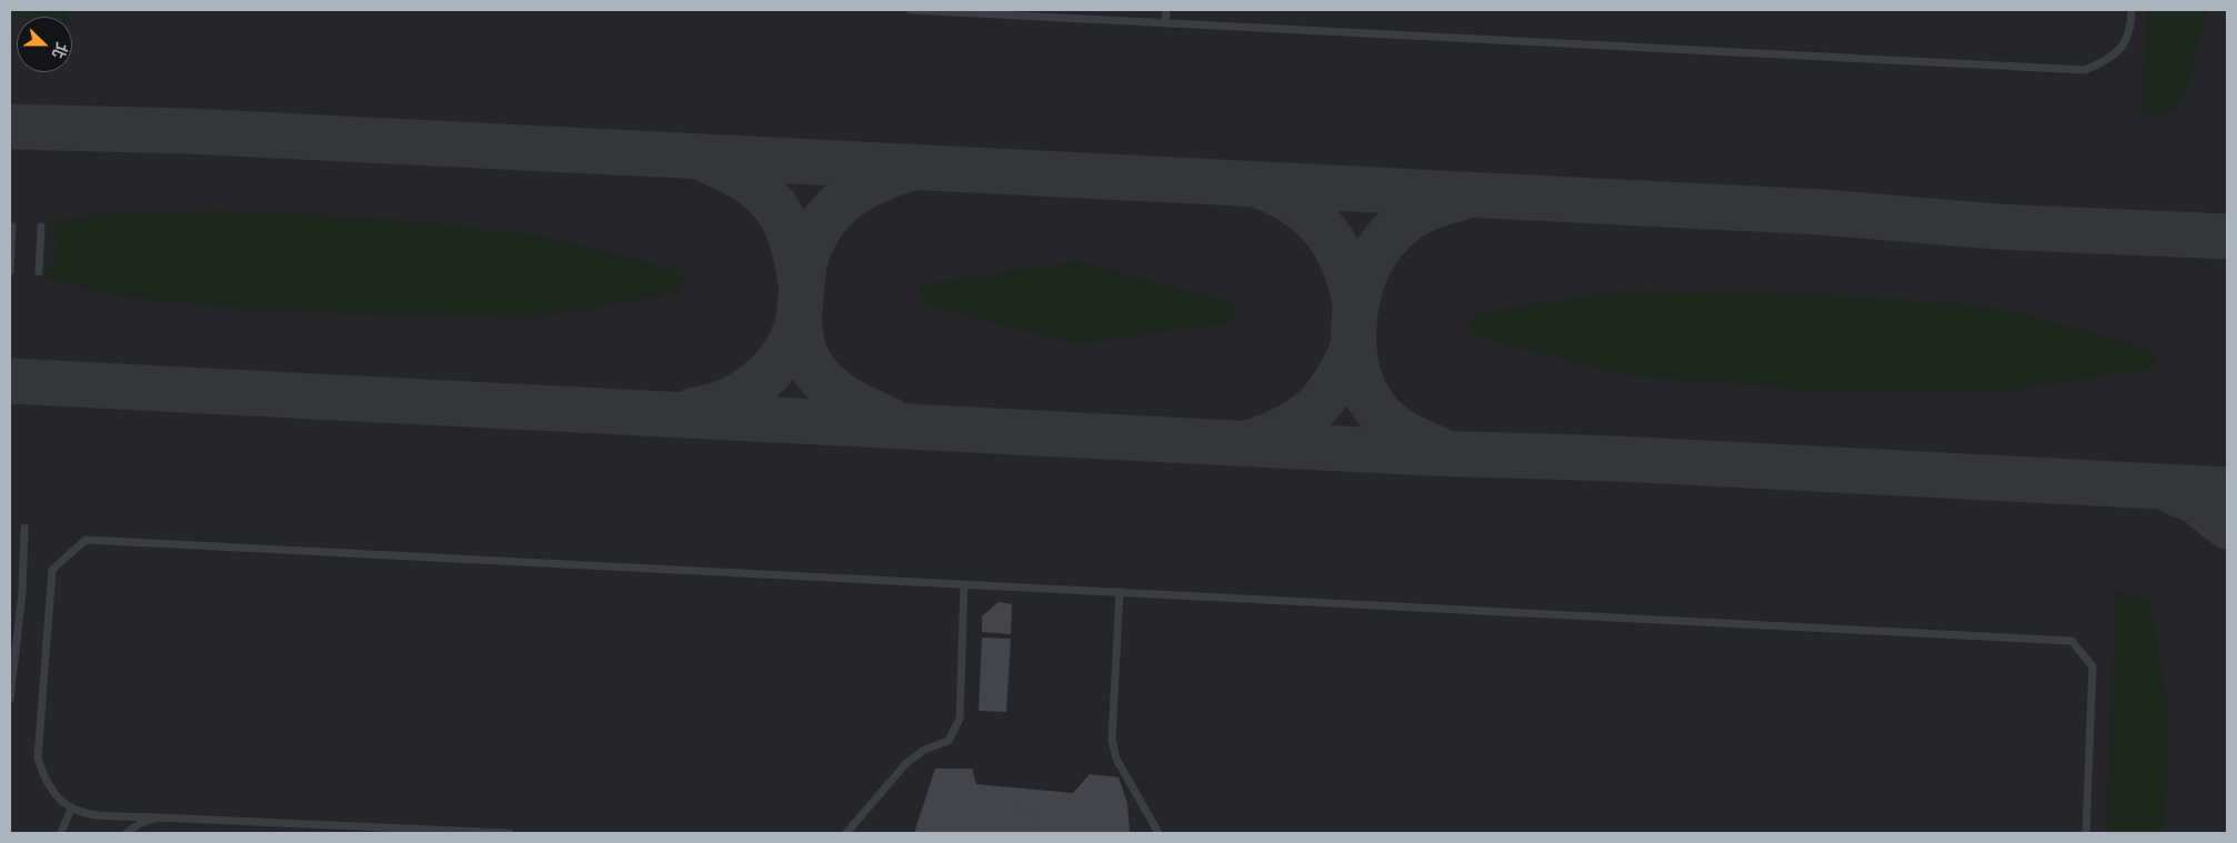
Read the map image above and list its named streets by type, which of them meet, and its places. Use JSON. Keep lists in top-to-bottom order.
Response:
{
  "north": "right"
}
